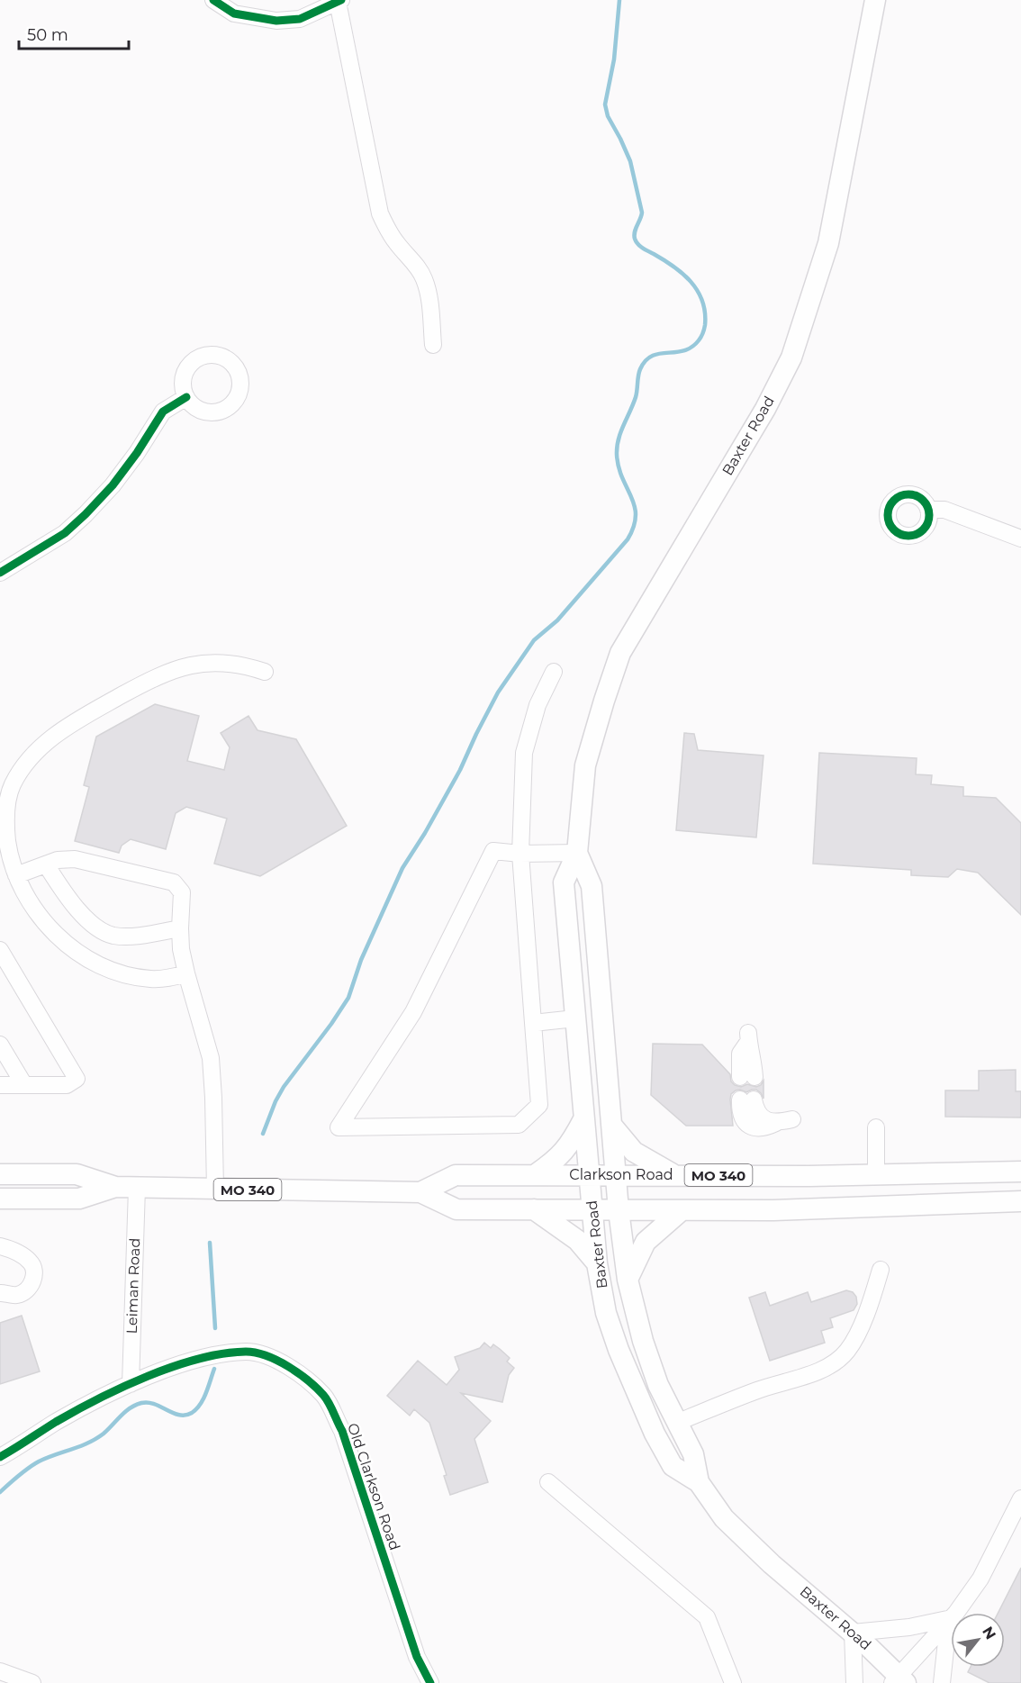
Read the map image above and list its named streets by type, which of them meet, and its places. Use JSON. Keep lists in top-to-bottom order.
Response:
{
  "streets": {
    "main road": ["Baxter Road", "Clarkson Road", "MO 340"],
    "street": ["Leiman Road", "Old Clarkson Road"]
  },
  "crossings": [
    ["Baxter Road", "Clarkson Road"],
    ["Clarkson Road", "Leiman Road"],
    ["Leiman Road", "Old Clarkson Road"]
  ],
  "scale_bar": "50 m",
  "north": "top right"
}
